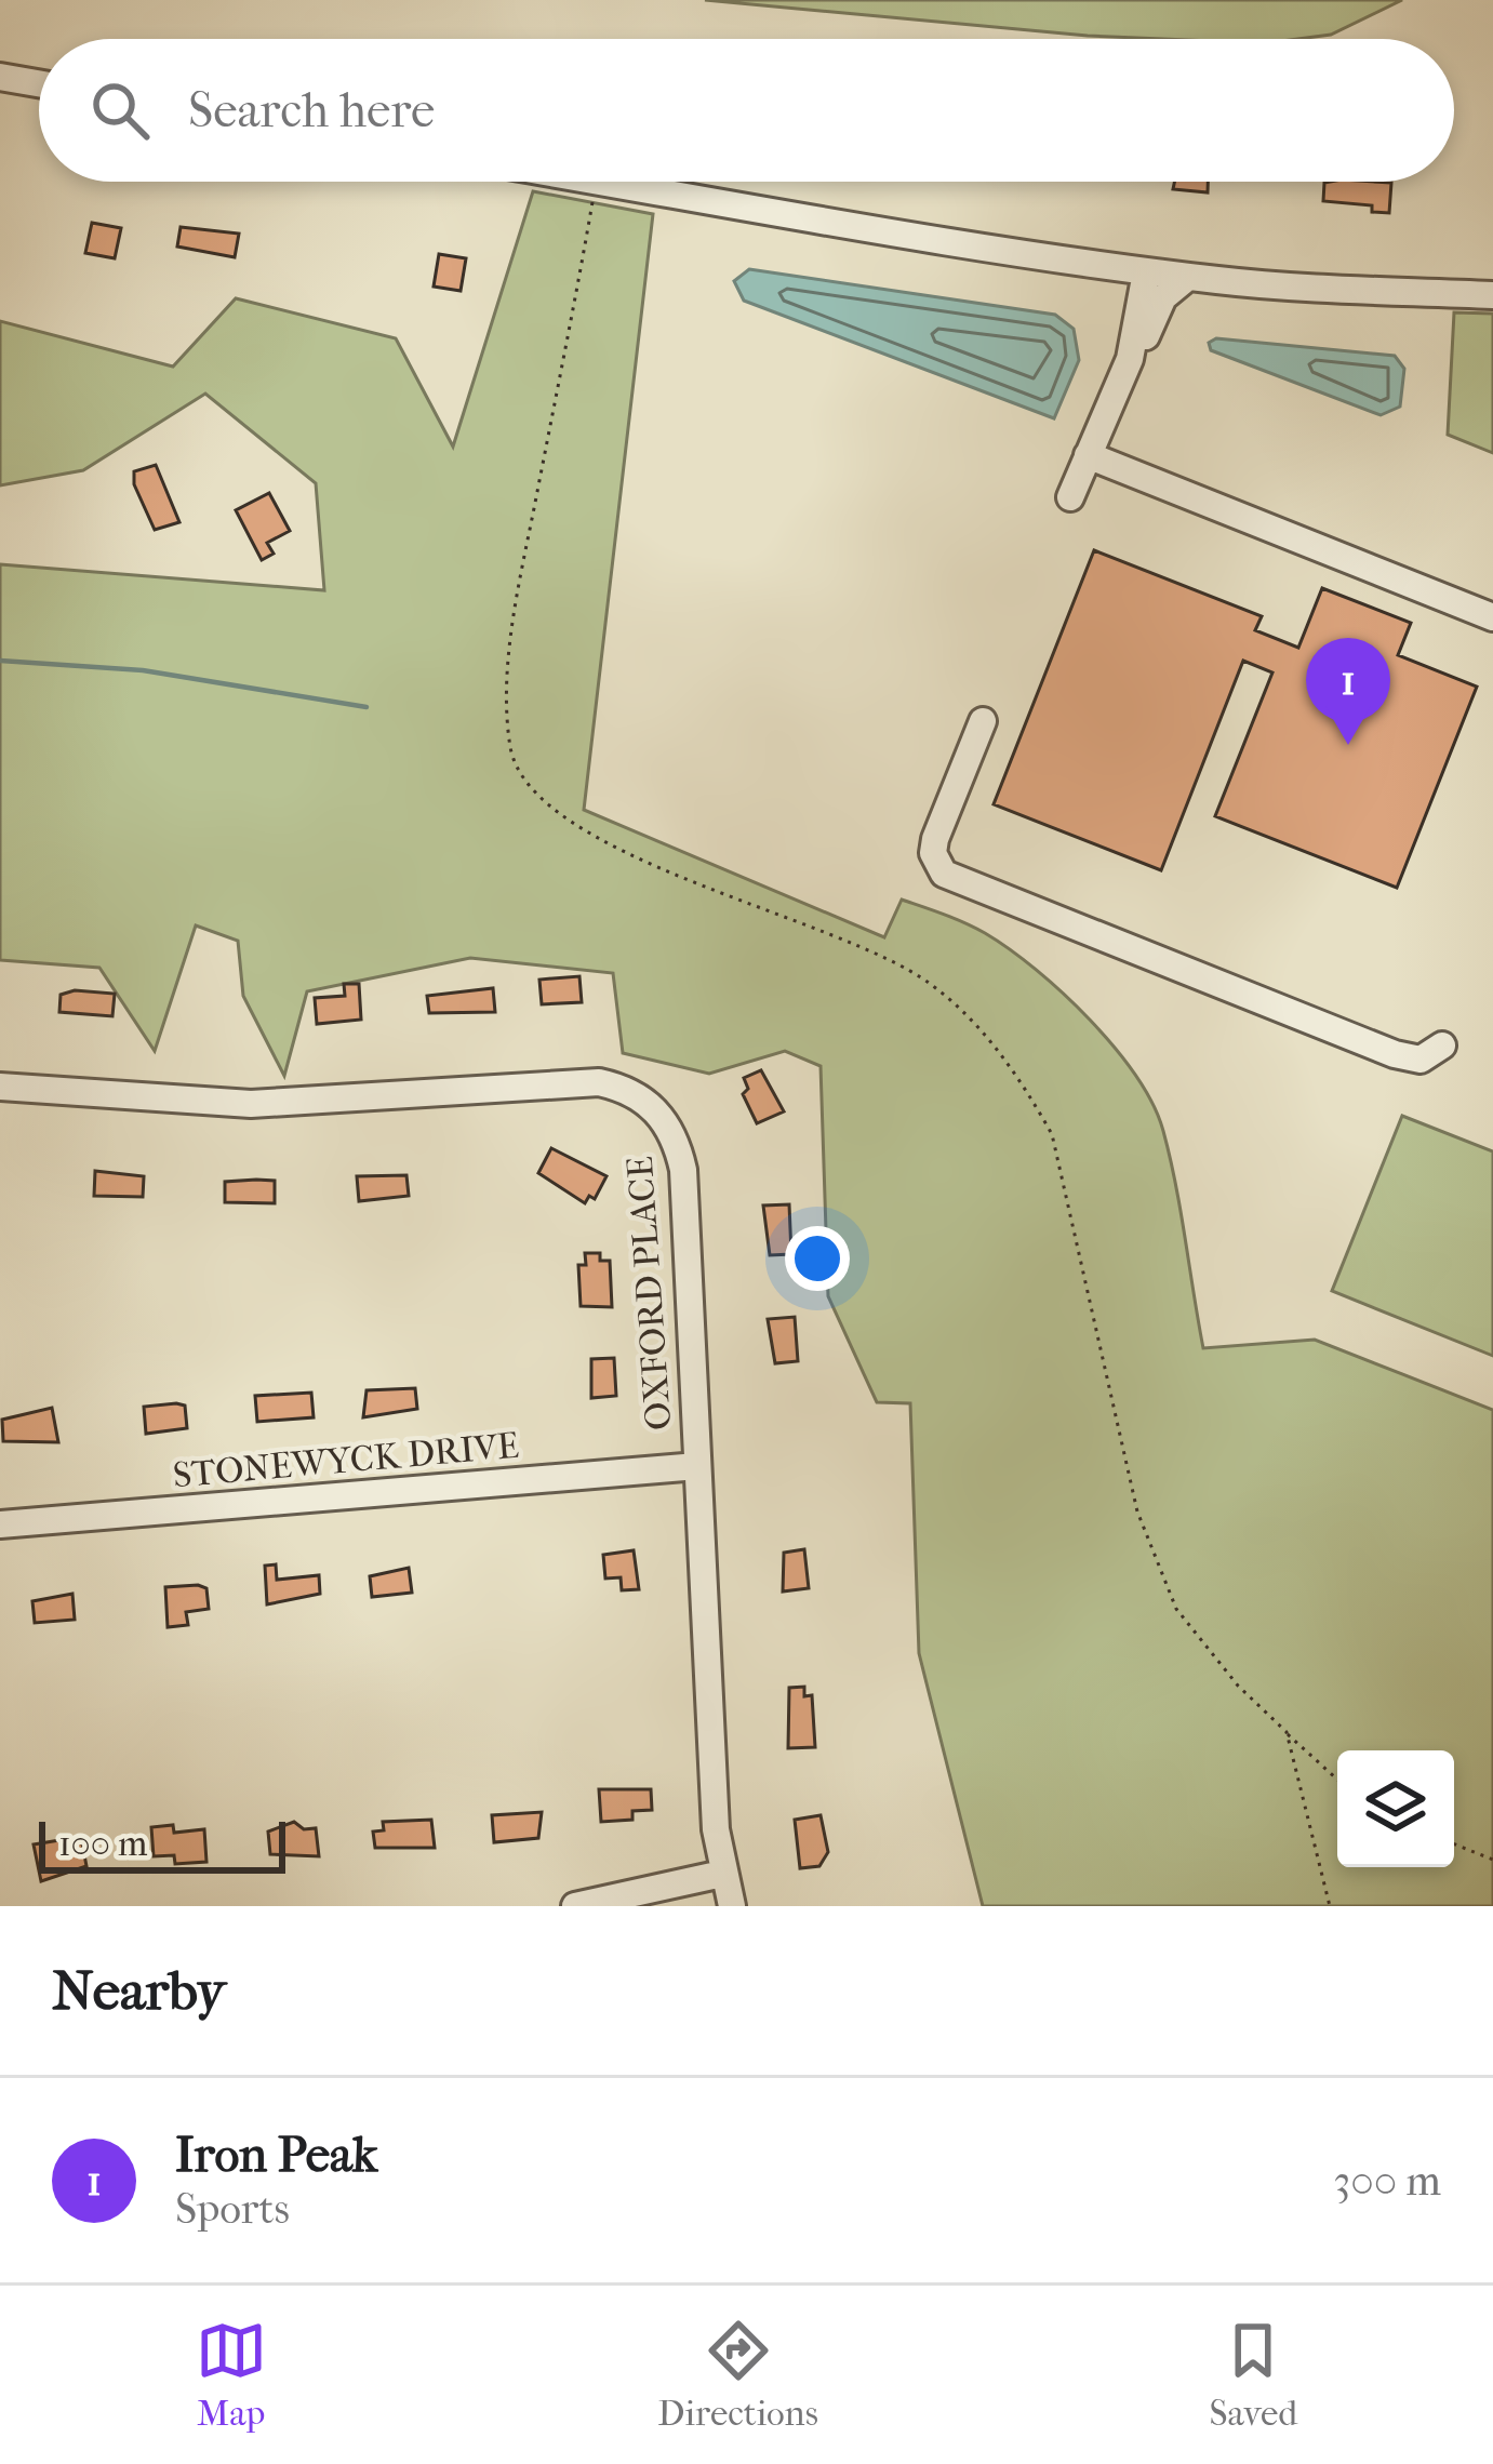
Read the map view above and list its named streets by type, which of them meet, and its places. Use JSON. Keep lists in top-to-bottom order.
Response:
{
  "streets": {
    "street": ["OXFORD PLACE", "STONEWYCK DRIVE"]
  },
  "crossings": [
    ["OXFORD PLACE", "STONEWYCK DRIVE"]
  ],
  "scale_bar": "100 m",
  "page": {
    "search": "Search here",
    "pins": "1",
    "scale": "100 m",
    "heading": "Nearby",
    "list": [
      {
        "mark": "1",
        "name": "Iron Peak",
        "note": "Sports",
        "value": "300 m"
      }
    ],
    "nav": ["Map", "Directions", "Saved"]
  }
}
